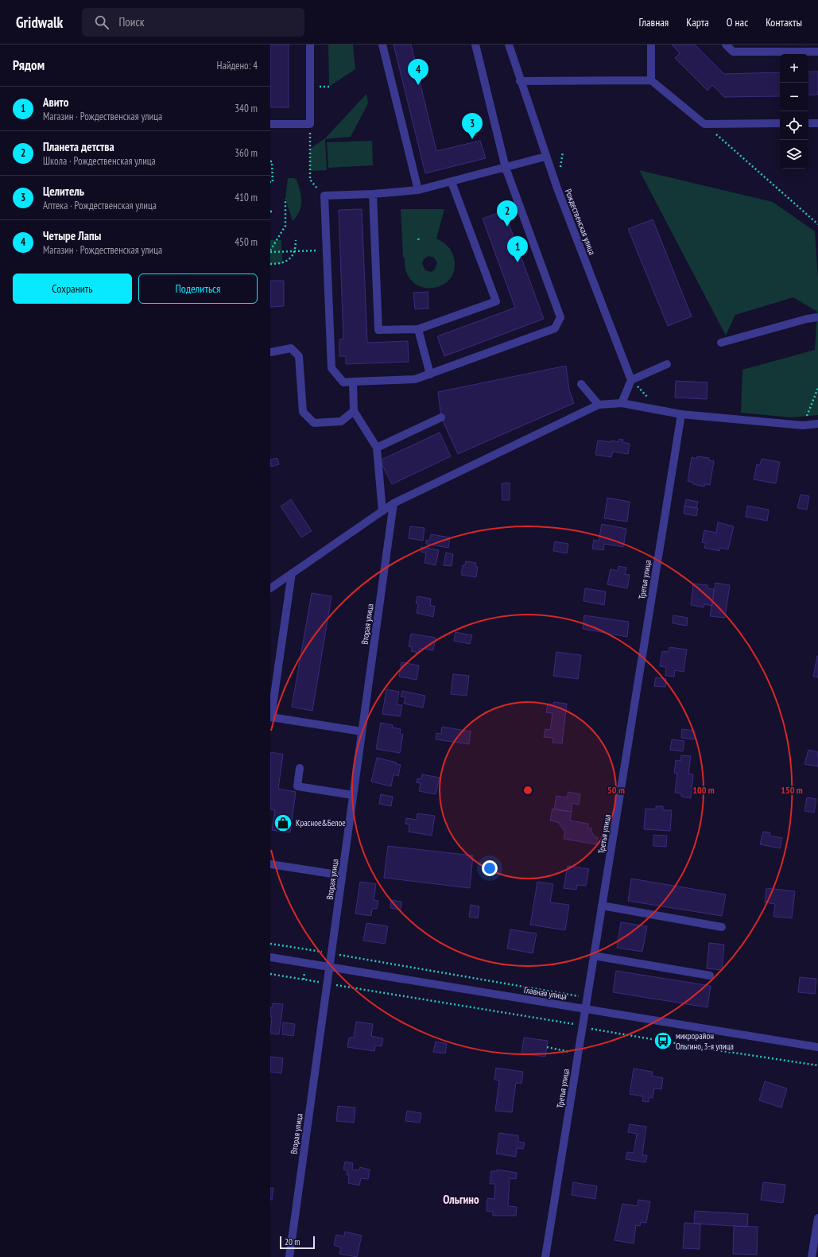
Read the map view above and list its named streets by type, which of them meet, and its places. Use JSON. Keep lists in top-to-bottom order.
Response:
{
  "streets": {
    "street": [
      "Рождественская улица",
      "Третья улица",
      "Вторая улица",
      "Главная улица"
    ]
  },
  "crossings": [
    ["Третья улица", "Главная улица"],
    ["Вторая улица", "Главная улица"]
  ],
  "districts": ["Ольгино"],
  "places": {
    "shop": ["Красное&Белое"],
    "bus stop": ["микрорайон Ольгино, 3-я улица"]
  },
  "scale_bar": "20 m",
  "page": {
    "header": "Gridwalk",
    "search": "Поиск",
    "nav": [
      "Главная",
      "Карта",
      "О нас",
      "Контакты"
    ],
    "heading": ["Рядом", "Найдено: 4"],
    "map_buttons": ["+", "−"],
    "pins": [
      "4",
      "3",
      "2",
      "1"
    ],
    "list": [
      {
        "mark": "1",
        "name": "Авито",
        "note": "Магазин · Рождественская улица",
        "value": "340 m"
      },
      {
        "mark": "2",
        "name": "Планета детства",
        "note": "Школа · Рождественская улица",
        "value": "360 m"
      },
      {
        "mark": "3",
        "name": "Целитель",
        "note": "Аптека · Рождественская улица",
        "value": "410 m"
      },
      {
        "mark": "4",
        "name": "Четыре Лапы",
        "note": "Магазин · Рождественская улица",
        "value": "450 m"
      }
    ],
    "buttons": ["Сохранить", "Поделиться"],
    "scale": "20 m"
  },
  "rings": ["50 m", "100 m", "150 m"]
}
